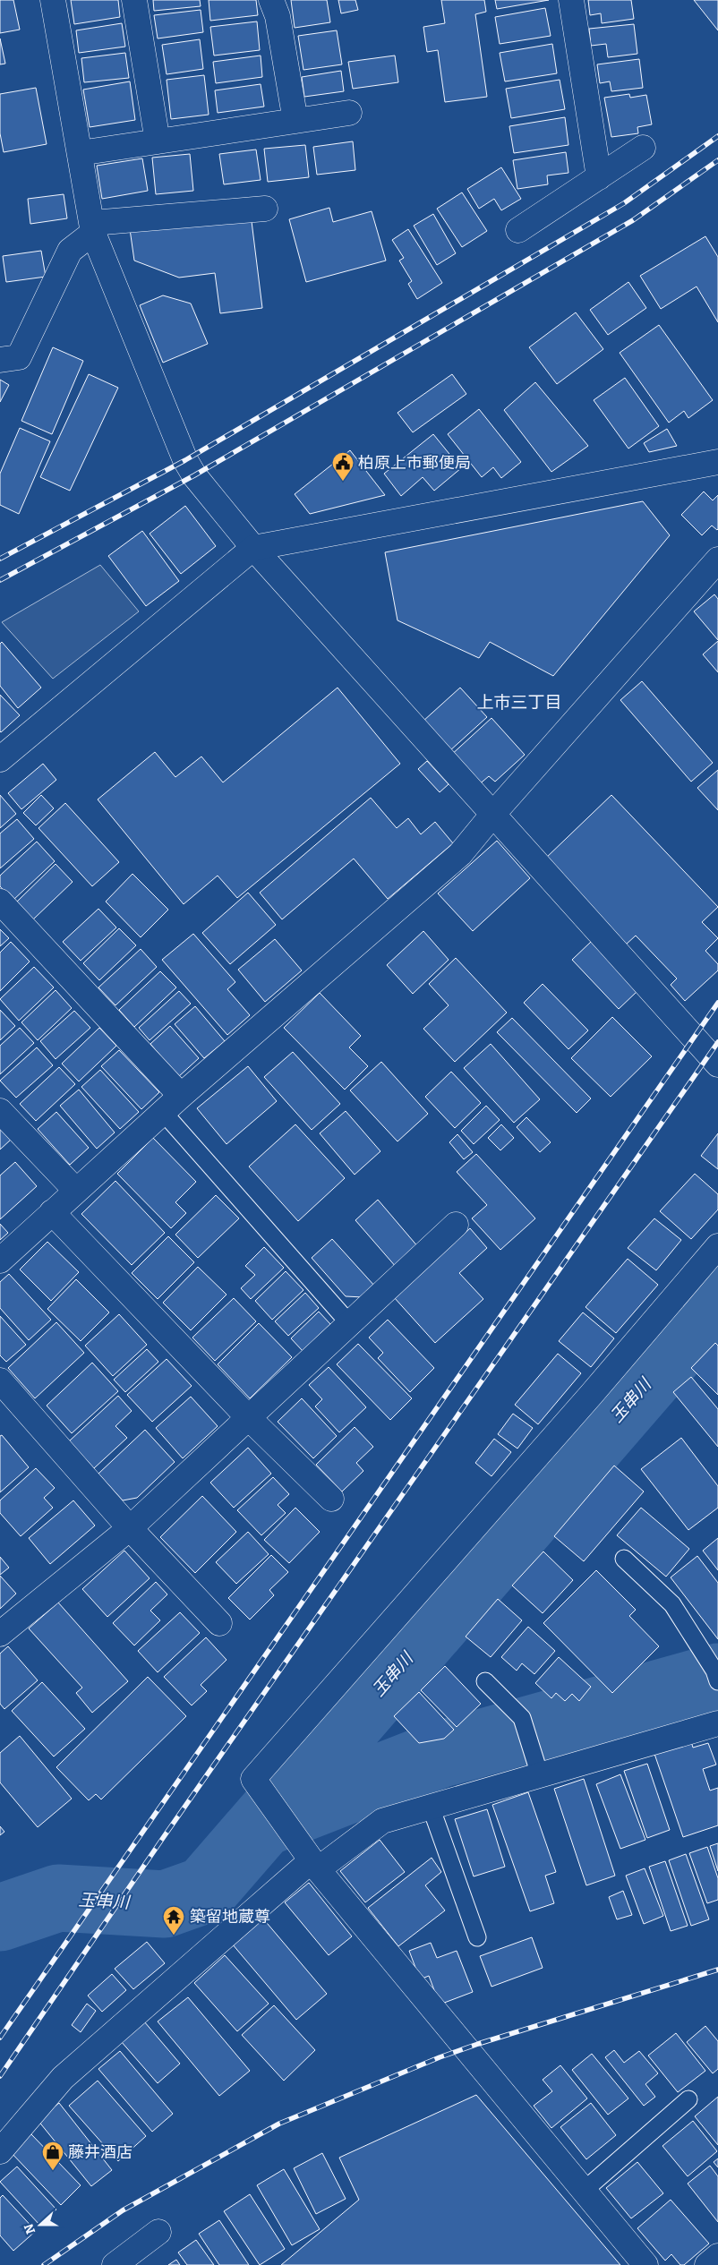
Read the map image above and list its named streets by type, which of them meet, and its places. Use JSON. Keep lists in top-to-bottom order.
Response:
{
  "districts": ["上市三丁目"],
  "water": ["玉串川"],
  "places": {
    "public building": ["柏原上市郵便局"],
    "temple": ["築留地蔵尊"],
    "shop": ["藤井酒店"]
  },
  "north": "left"
}
